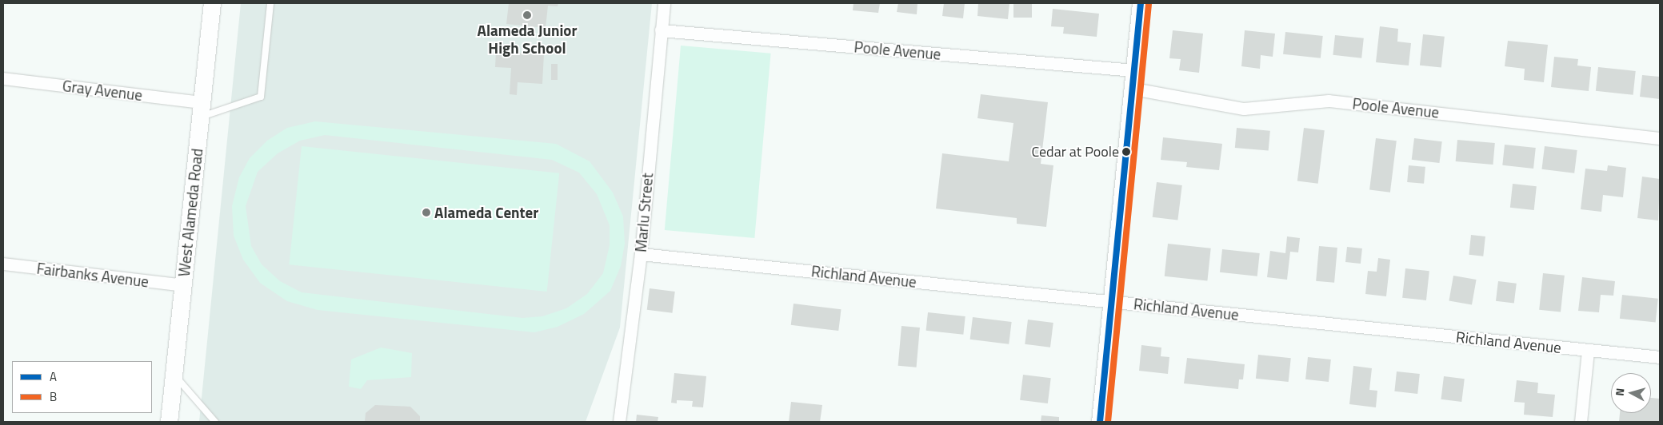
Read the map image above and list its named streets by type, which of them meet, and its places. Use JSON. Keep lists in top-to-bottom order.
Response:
{
  "streets": {
    "street": [
      "Poole Avenue",
      "Gray Avenue",
      "West Alameda Road",
      "Marlu Street",
      "Fairbanks Avenue",
      "Richland Avenue"
    ]
  },
  "crossings": [
    ["Poole Avenue", "Marlu Street"],
    ["Gray Avenue", "West Alameda Road"],
    ["West Alameda Road", "Fairbanks Avenue"],
    ["Marlu Street", "Richland Avenue"]
  ],
  "places": ["Alameda Junior High School", "Cedar at Poole", "Alameda Center"],
  "lines": ["transit line A", "transit line B"],
  "legend": ["A", "B"],
  "north": "left"
}
